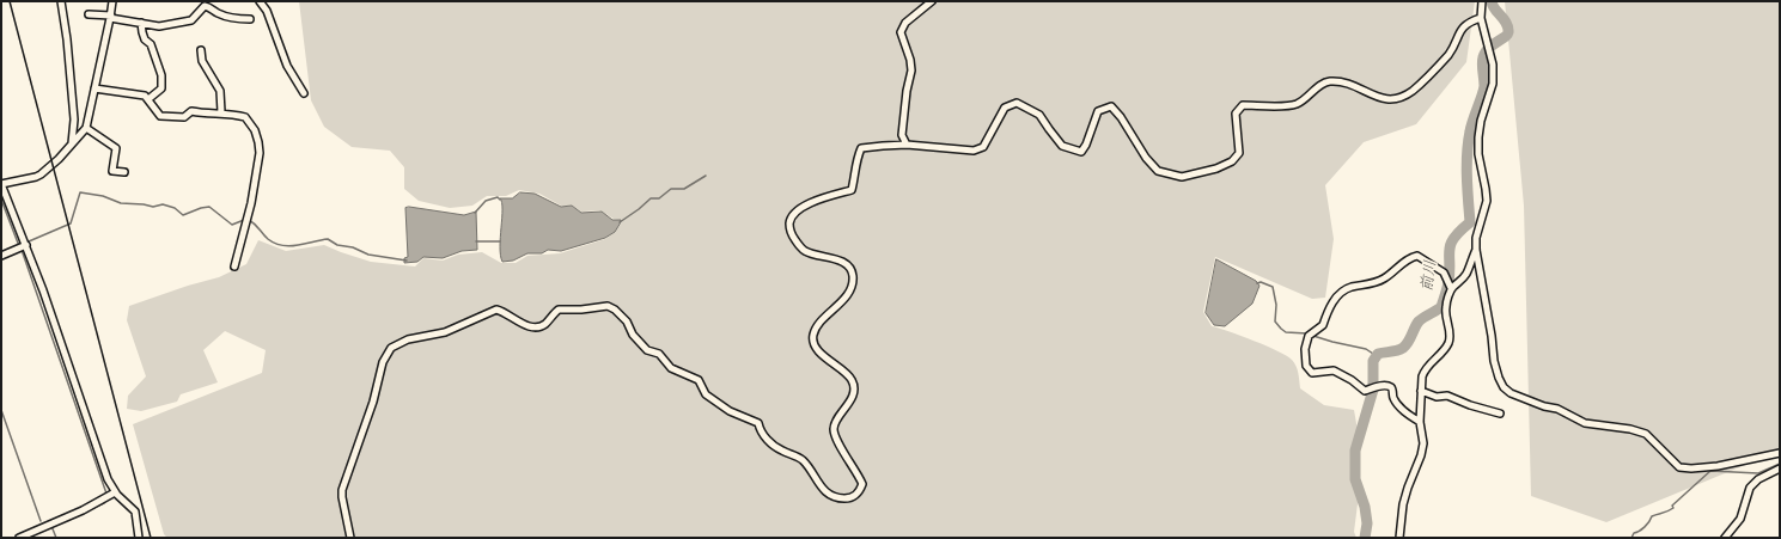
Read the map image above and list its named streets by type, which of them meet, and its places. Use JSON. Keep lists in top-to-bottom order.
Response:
{
  "water": ["前川"]
}
